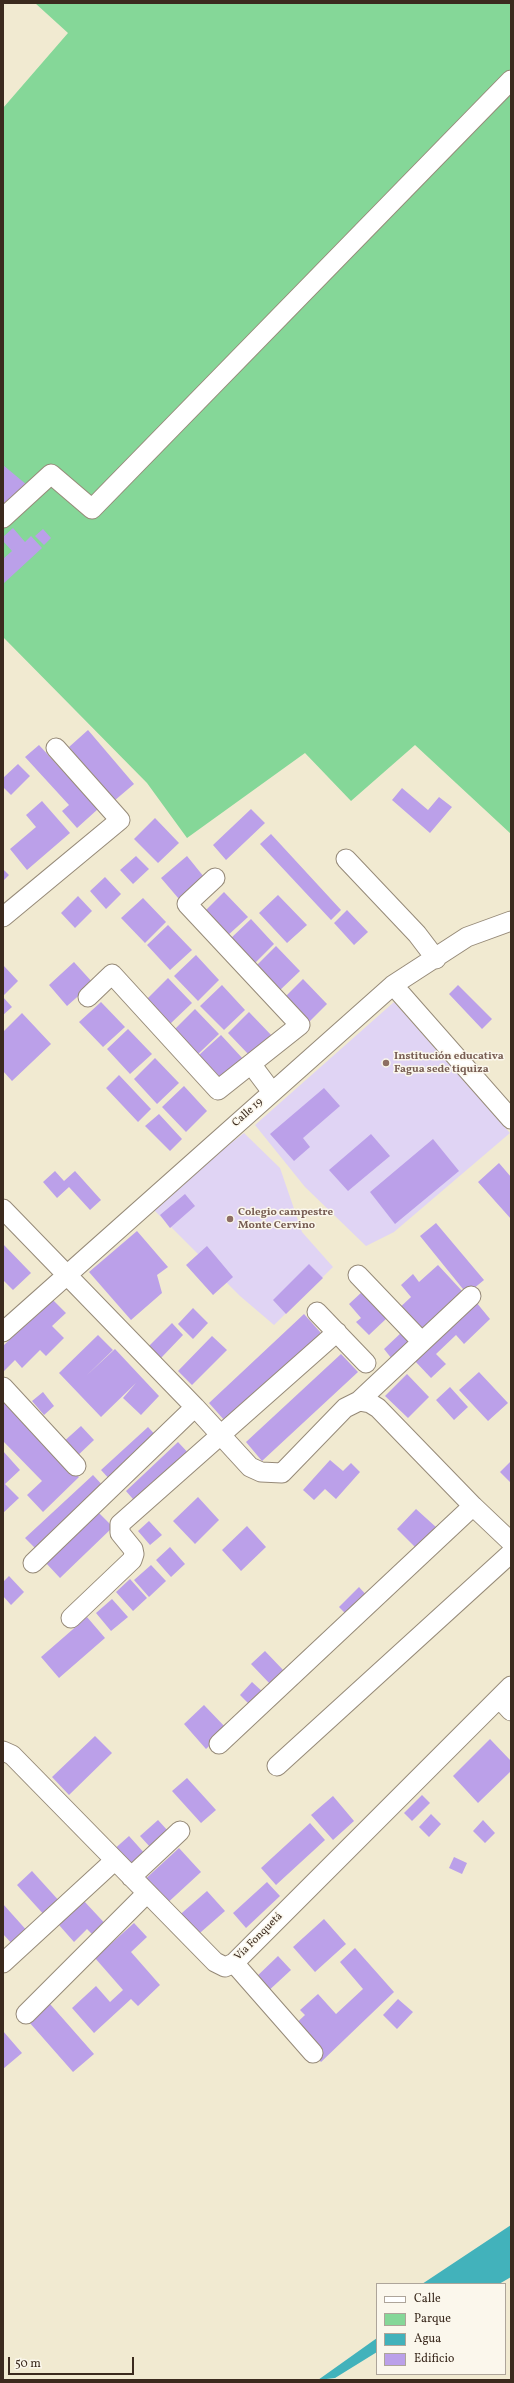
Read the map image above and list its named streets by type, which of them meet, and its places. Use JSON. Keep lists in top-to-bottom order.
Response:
{
  "streets": {
    "street": ["Calle 19", "Vía Fonquetá"]
  },
  "places": ["Institución educativa Fagua sede tiquiza", "Colegio campestre Monte Cervino"],
  "legend": [
    "Calle",
    "Parque",
    "Agua",
    "Edificio"
  ],
  "scale_bar": "50 m"
}
